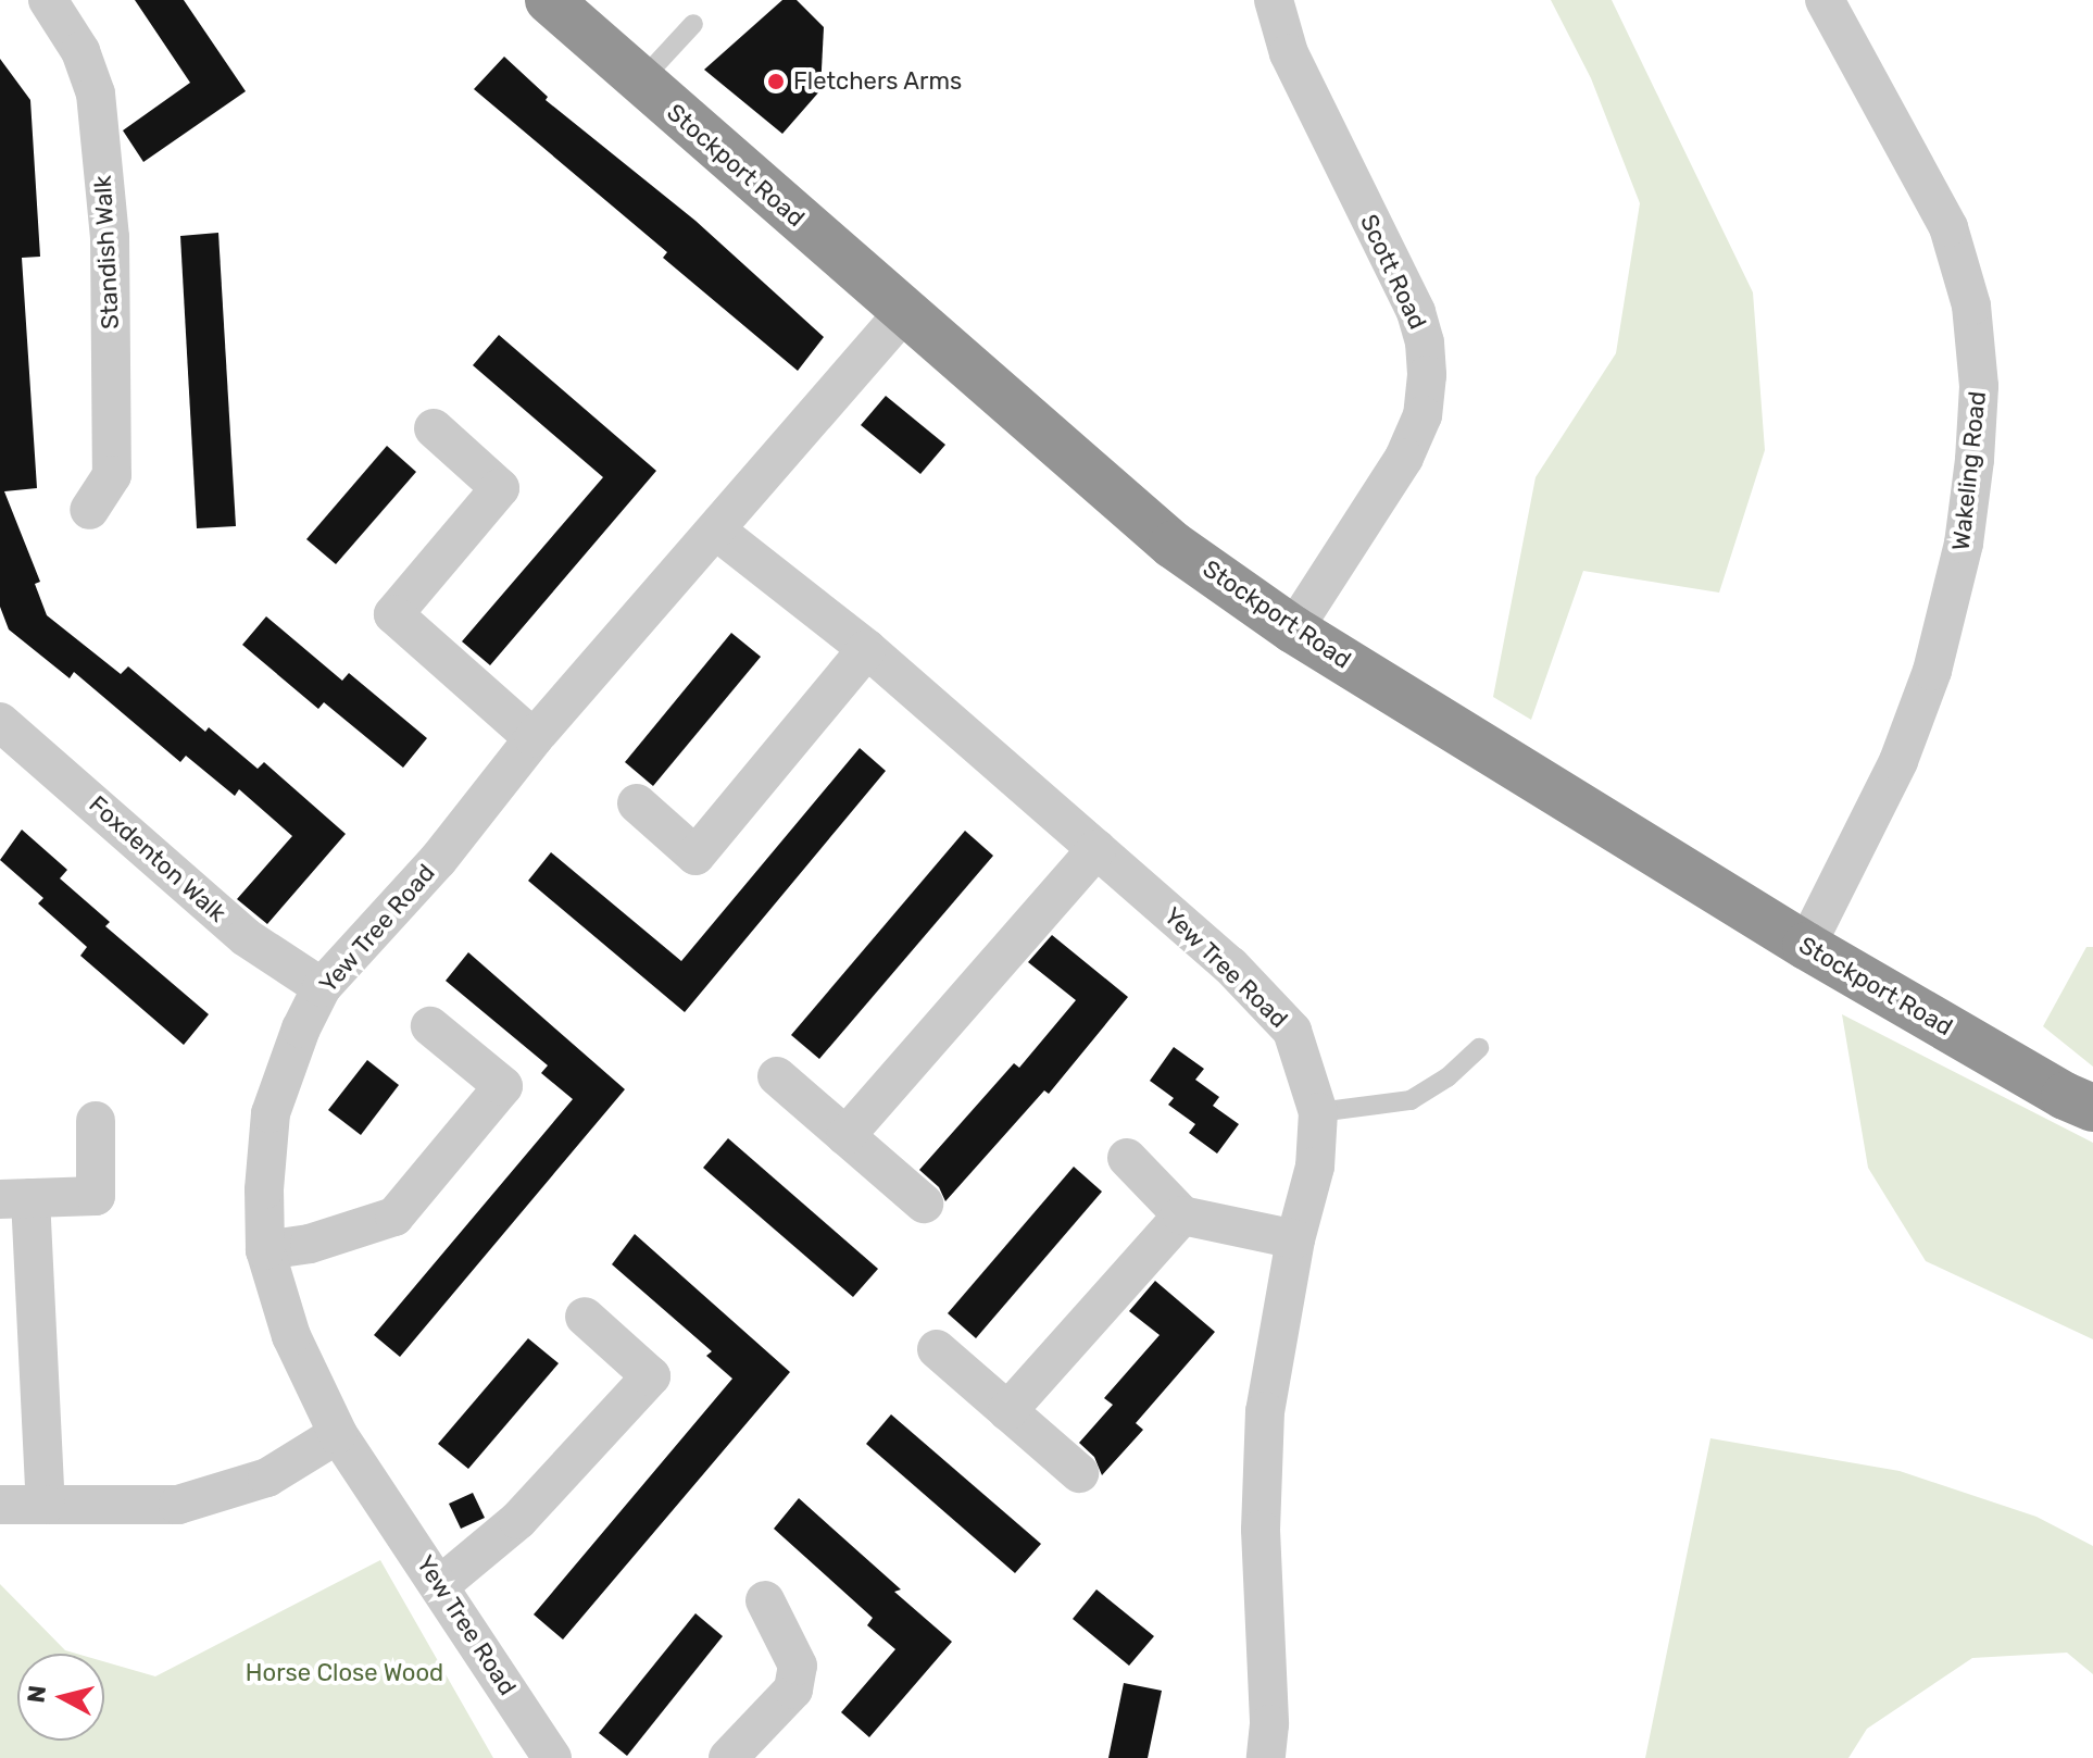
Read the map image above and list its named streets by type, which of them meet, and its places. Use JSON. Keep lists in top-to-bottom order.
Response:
{
  "streets": {
    "highway": ["Stockport Road"],
    "street": [
      "Standish Walk",
      "Scott Road",
      "Wakeling Road",
      "Foxdenton Walk",
      "Yew Tree Road"
    ]
  },
  "crossings": [
    ["Stockport Road", "Scott Road"],
    ["Stockport Road", "Wakeling Road"],
    ["Stockport Road", "Yew Tree Road"],
    ["Foxdenton Walk", "Yew Tree Road"]
  ],
  "parks": ["Horse Close Wood"],
  "places": ["Fletchers Arms"],
  "north": "left"
}
